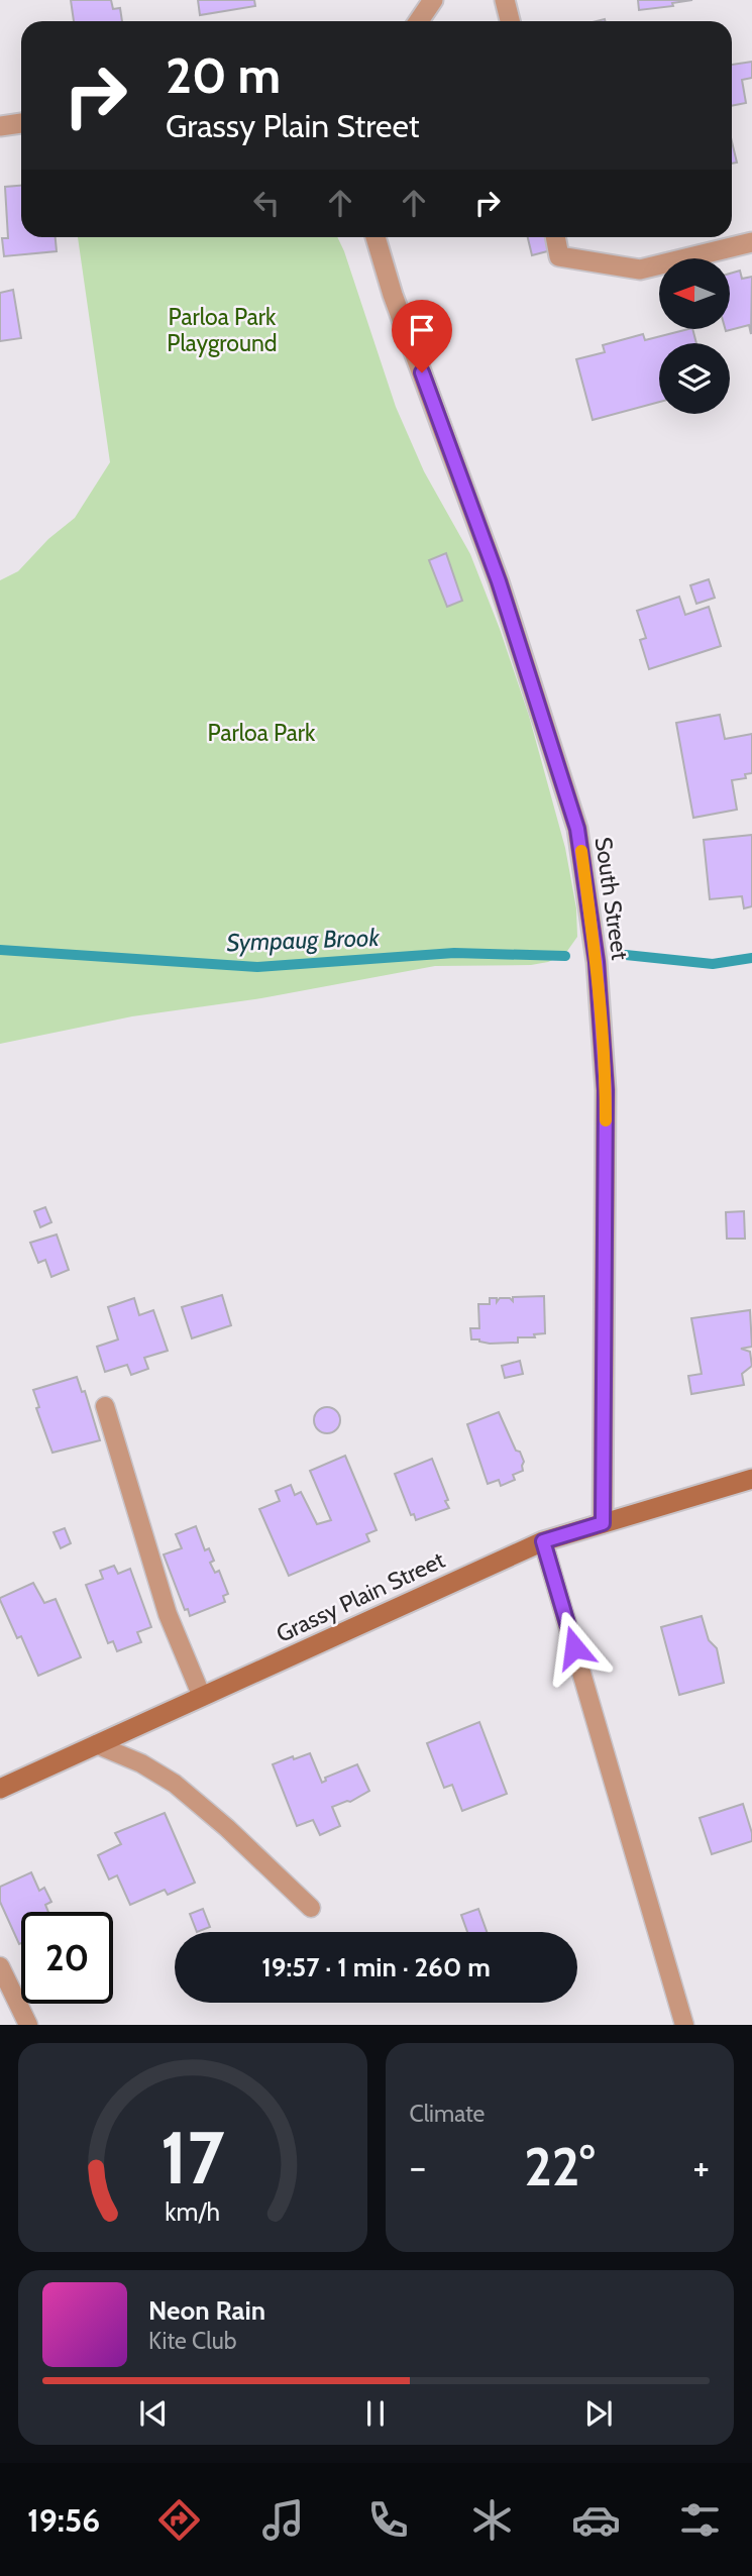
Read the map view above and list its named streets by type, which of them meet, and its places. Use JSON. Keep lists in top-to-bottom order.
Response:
{
  "streets": {
    "main road": ["Grassy Plain Street"],
    "street": ["South Street"]
  },
  "crossings": [
    ["South Street", "Grassy Plain Street"]
  ],
  "water": ["Sympaug Brook"],
  "parks": ["Parloa Park Playground", "Parloa Park"],
  "north": "left",
  "page": {
    "turn": ["20 m", "Grassy Plain Street"],
    "limit": "20",
    "trip": "19:57 · 1 min · 260 m",
    "tile": "Climate",
    "heat": ["−", "22°", "+"],
    "song": ["Neon Rain", "Kite Club"],
    "tabs": "19:56",
    "gauge": ["17", "km/h"]
  }
}
